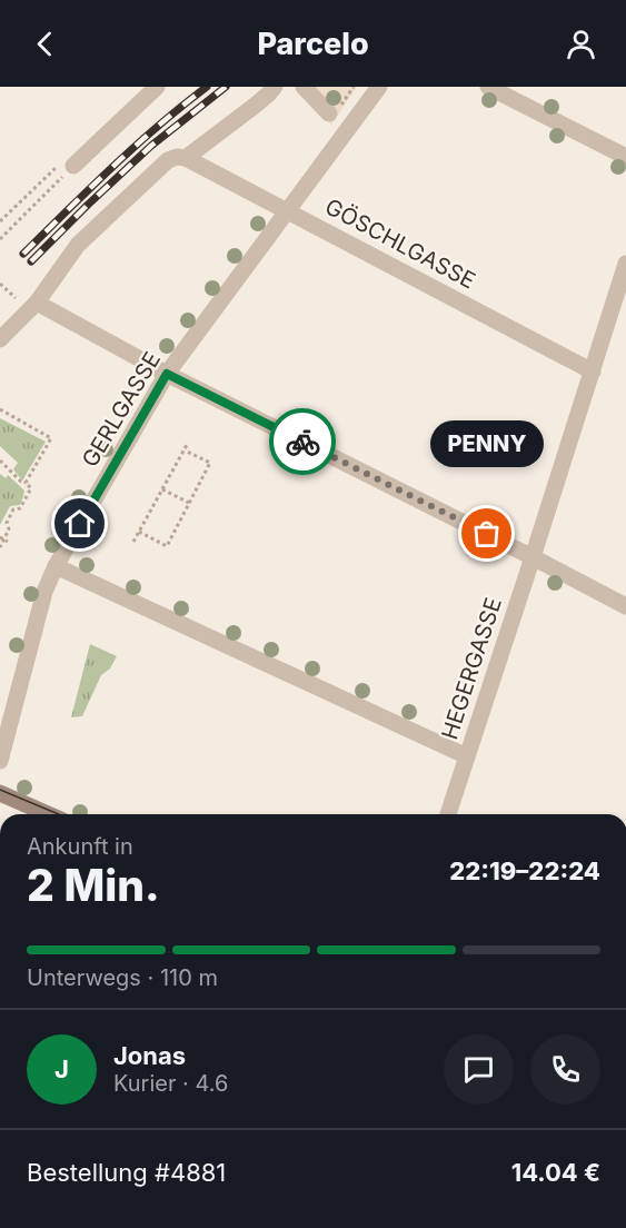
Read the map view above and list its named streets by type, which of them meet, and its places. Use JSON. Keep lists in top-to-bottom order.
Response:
{
  "streets": {
    "street": ["GÖSCHLGASSE", "GERLGASSE", "HEGERGASSE"]
  },
  "crossings": [
    ["GÖSCHLGASSE", "GERLGASSE"],
    ["GÖSCHLGASSE", "HEGERGASSE"]
  ],
  "places": ["PENNY"],
  "page": {
    "header": "Parcelo",
    "bubble": "PENNY",
    "heading": ["2 Min.", "Ankunft in", "22:19–22:24"],
    "panel": [
      "Jonas",
      "Kurier · 4.6",
      "Bestellung #4881",
      "14.04 €"
    ],
    "bar": "Unterwegs · 110 m",
    "round": "J"
  }
}
